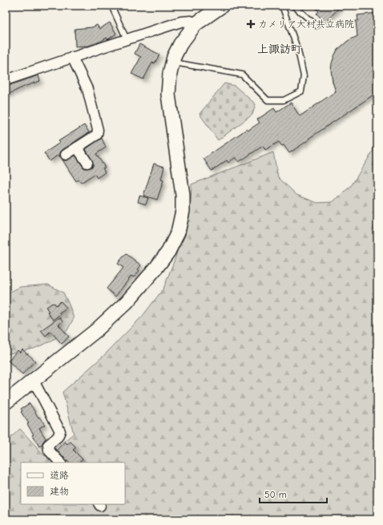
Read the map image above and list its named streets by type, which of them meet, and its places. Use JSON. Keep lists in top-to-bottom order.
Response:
{
  "districts": ["上諏訪町"],
  "places": {
    "health": ["カメリア大村共立病院"]
  },
  "legend": ["道路", "建物"],
  "scale_bar": "50 m"
}
